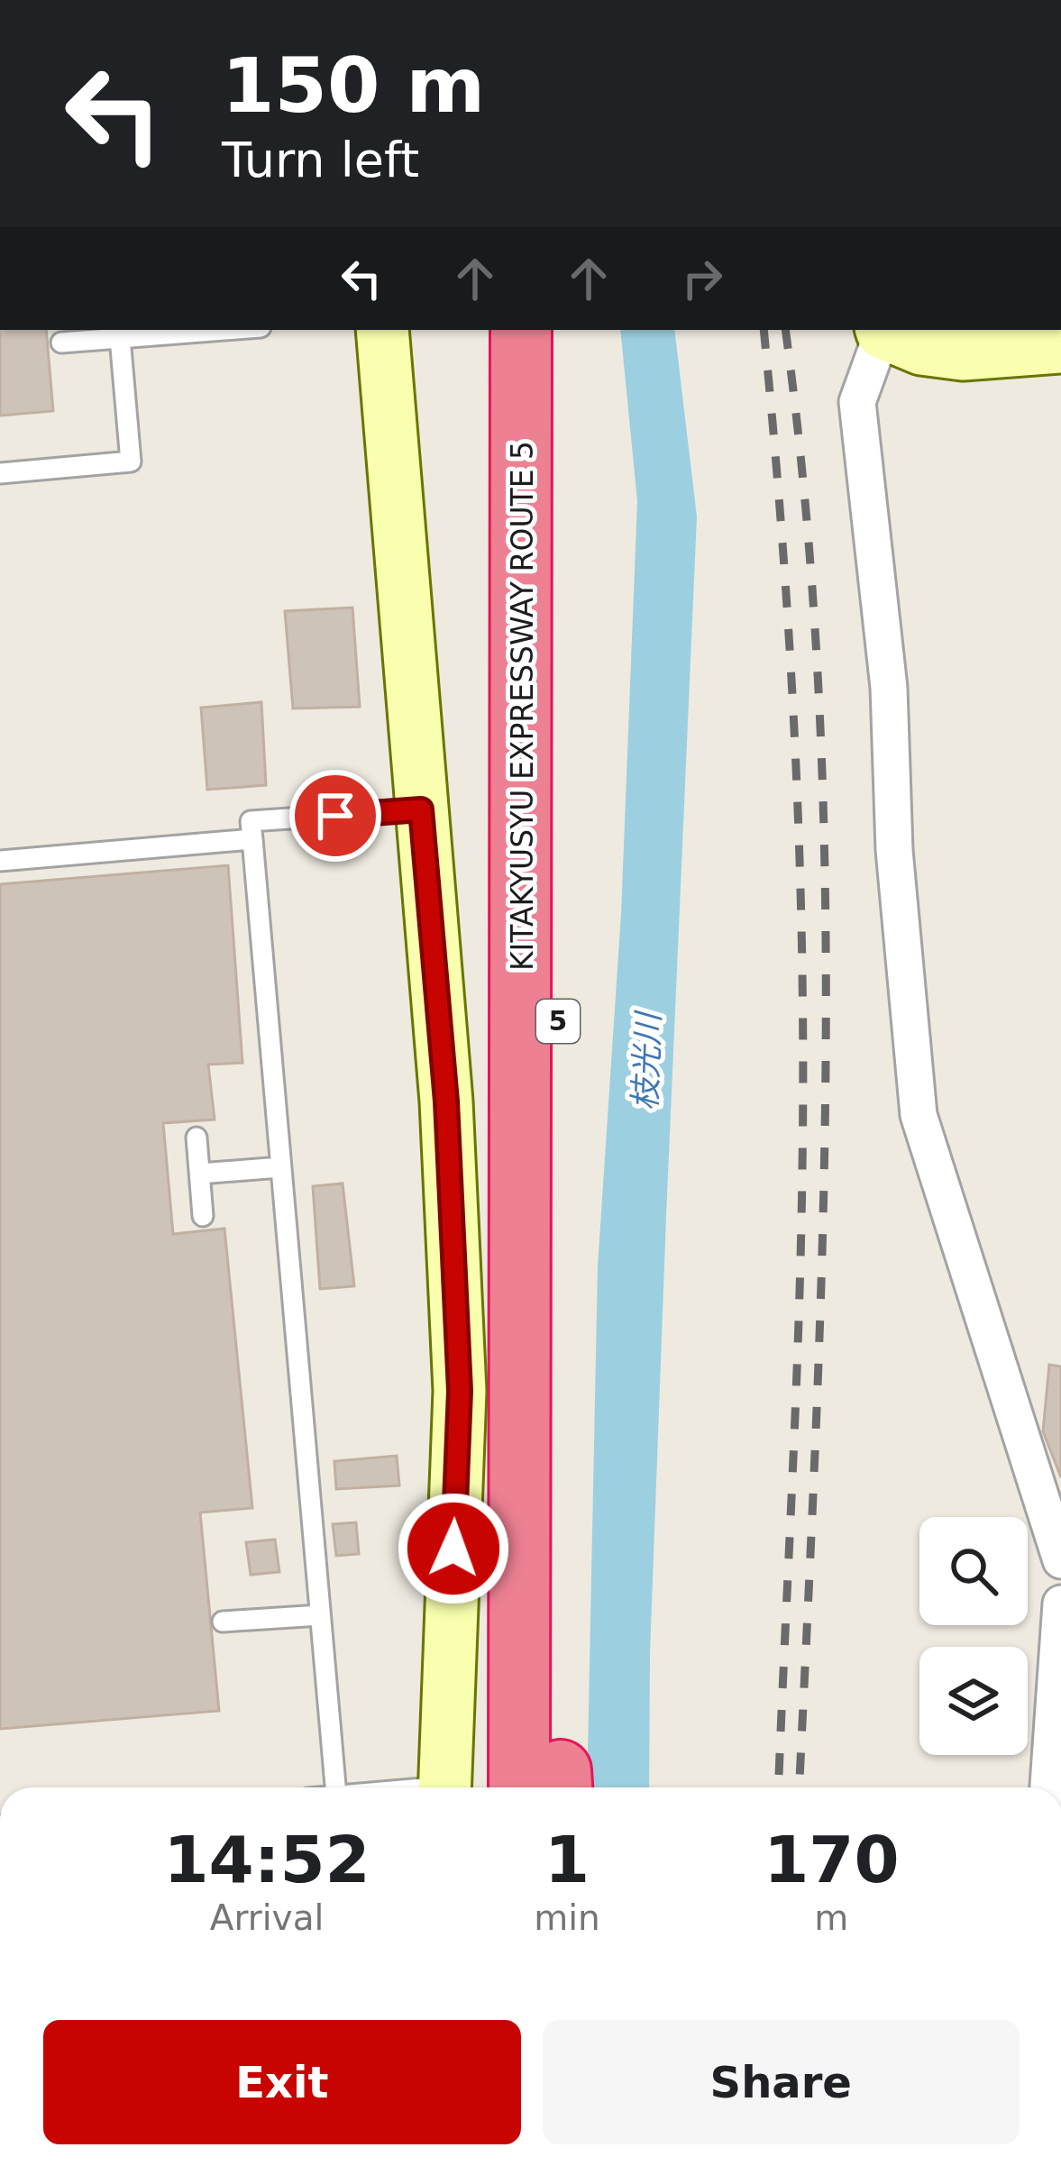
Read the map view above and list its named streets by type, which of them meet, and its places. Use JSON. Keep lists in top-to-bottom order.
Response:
{
  "streets": {
    "highway": ["KITAKYUSYU EXPRESSWAY ROUTE 5", "5"]
  },
  "water": ["枝光川"],
  "page": {
    "turn": ["150 m", "Turn left"],
    "eta": [
      "14:52",
      "Arrival",
      "1",
      "min",
      "170",
      "m"
    ],
    "buttons": ["Exit", "Share"]
  }
}
